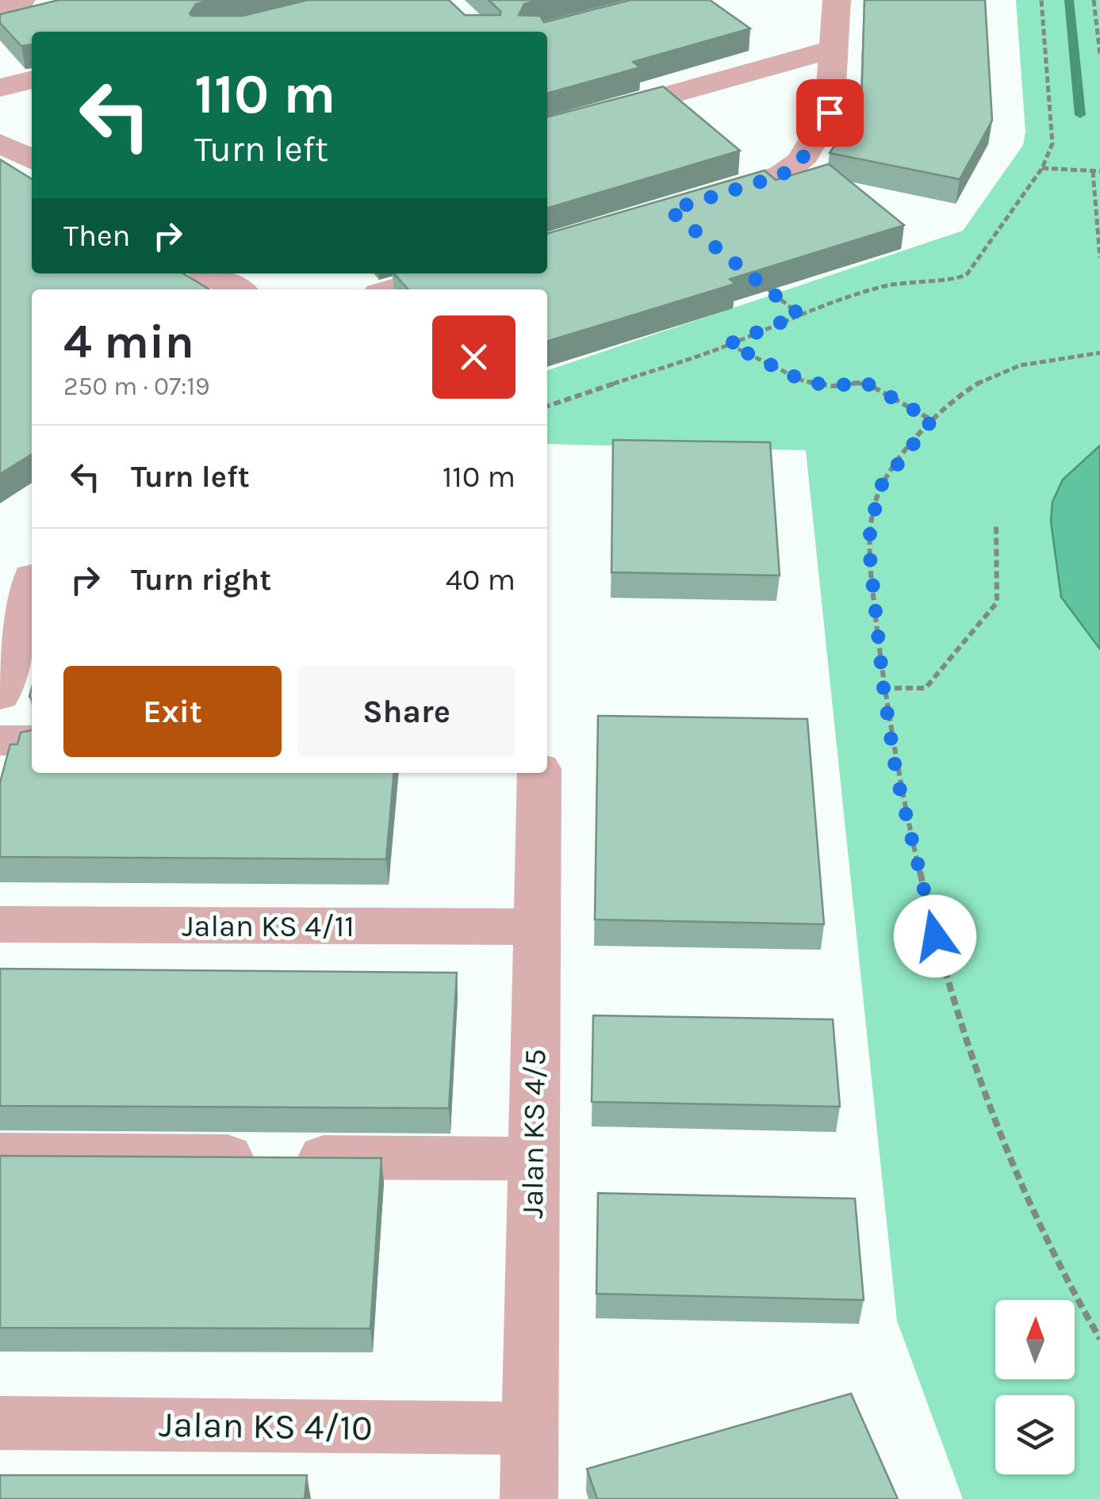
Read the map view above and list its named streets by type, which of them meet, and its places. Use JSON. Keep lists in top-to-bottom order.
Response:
{
  "streets": {
    "street": ["Jalan KS 4/11", "Jalan KS 4/5", "Jalan KS 4/10"]
  },
  "crossings": [
    ["Jalan KS 4/11", "Jalan KS 4/5"],
    ["Jalan KS 4/5", "Jalan KS 4/10"]
  ],
  "north": "top",
  "page": {
    "turn": ["110 m", "Turn left"],
    "then": "Then",
    "heading": ["4 min", "250 m · 07:19"],
    "list": [
      {
        "name": "Turn left",
        "value": "110 m"
      },
      {
        "name": "Turn right",
        "value": "40 m"
      }
    ],
    "buttons": ["Exit", "Share"]
  }
}
